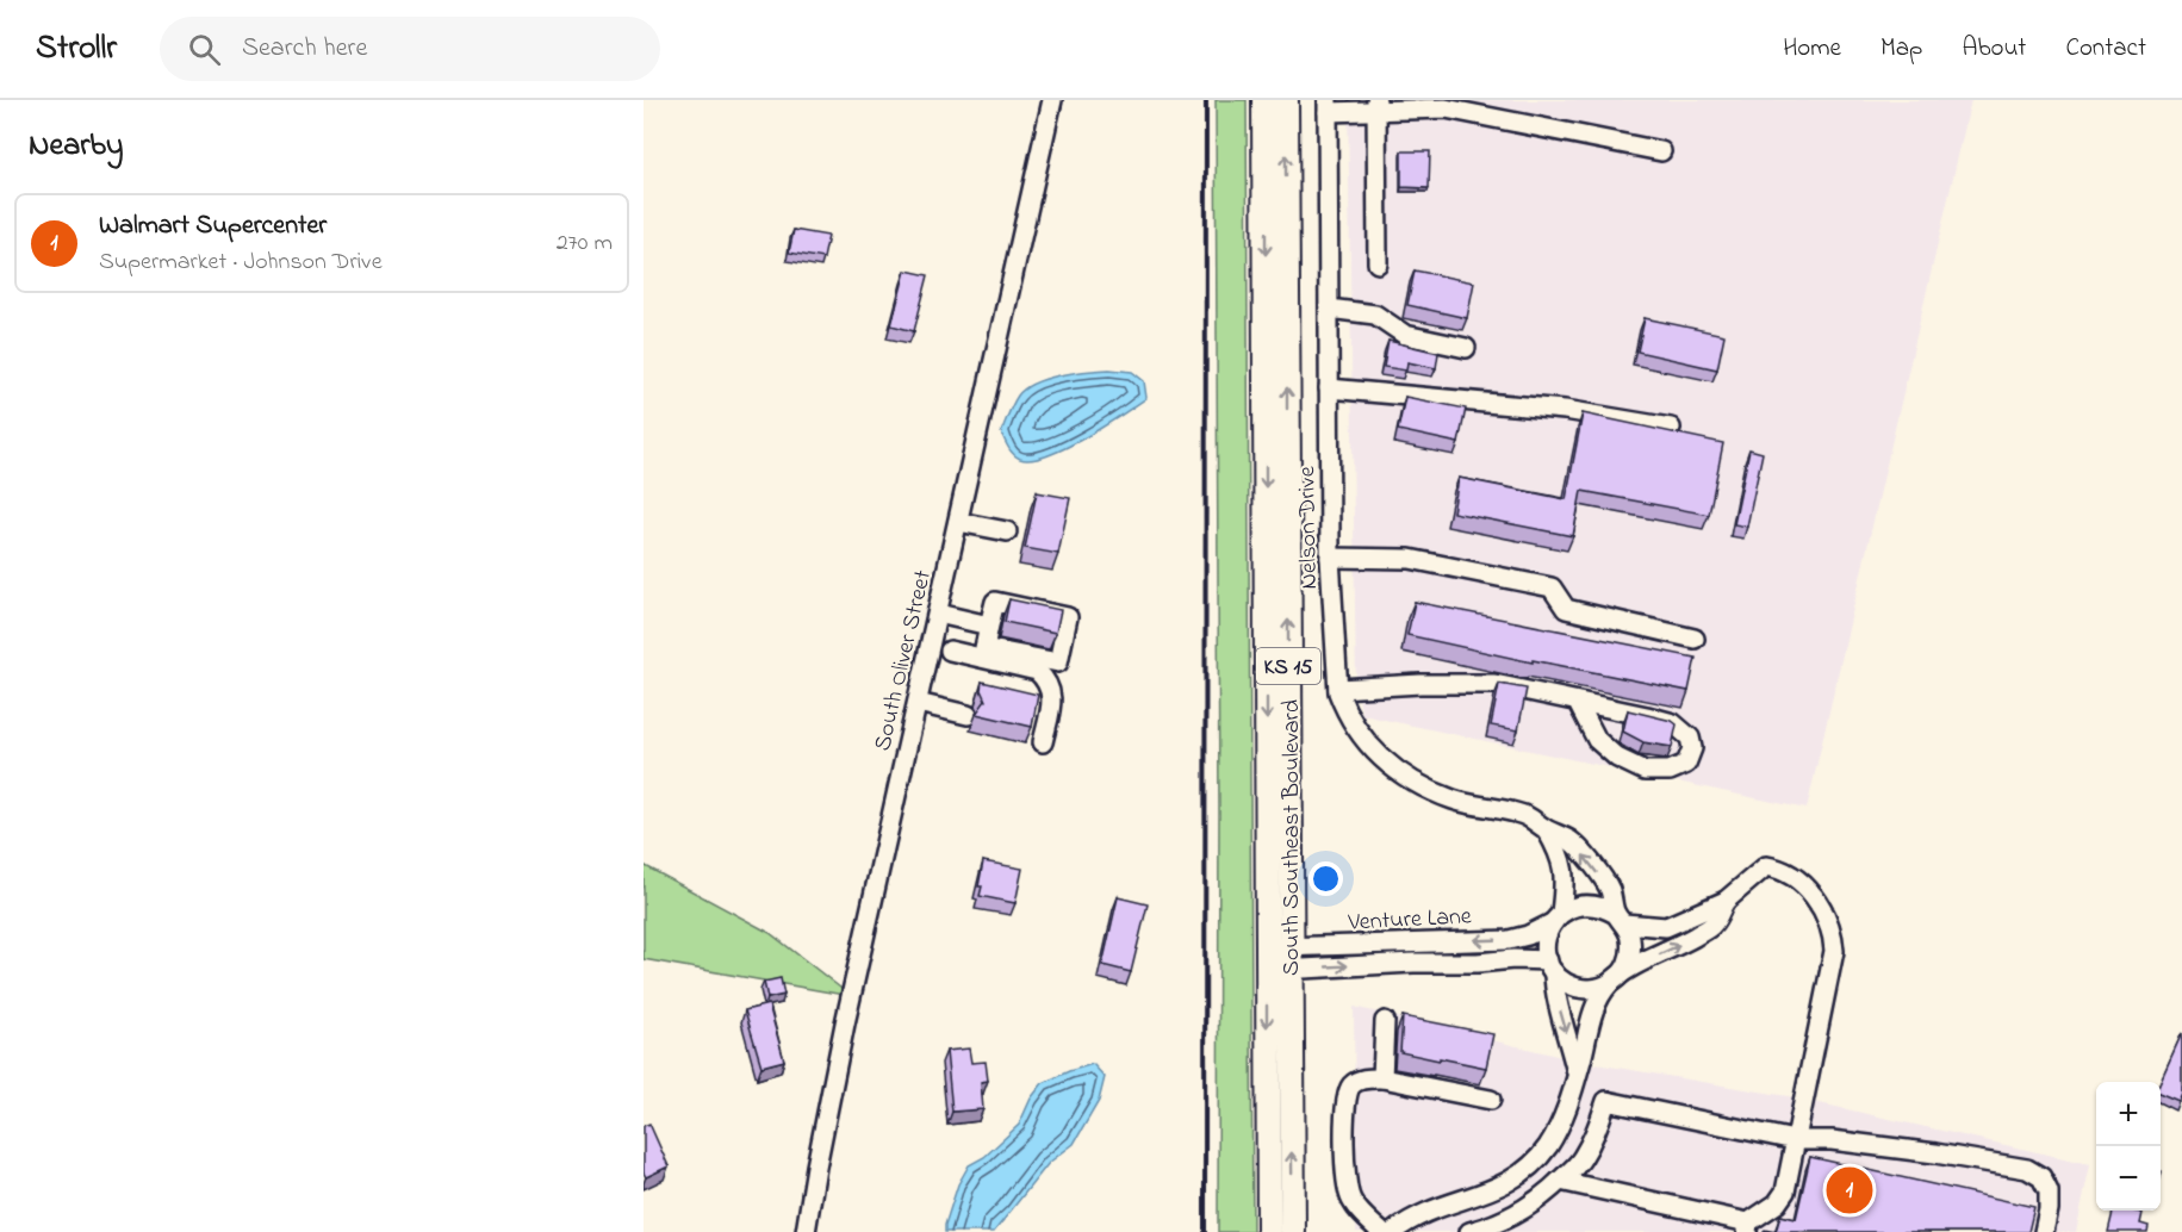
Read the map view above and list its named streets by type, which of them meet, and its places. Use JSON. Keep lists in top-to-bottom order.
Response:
{
  "streets": {
    "main road": ["KS 15", "South Southeast Boulevard"],
    "street": ["Nelson Drive", "South Oliver Street", "Venture Lane"]
  },
  "crossings": [
    ["Nelson Drive", "Venture Lane"],
    ["South Southeast Boulevard", "Venture Lane"]
  ],
  "page": {
    "header": "Strollr",
    "search": "Search here",
    "nav": [
      "Home",
      "Map",
      "About",
      "Contact"
    ],
    "heading": "Nearby",
    "list": [
      {
        "mark": "1",
        "name": "Walmart Supercenter",
        "note": "Supermarket · Johnson Drive",
        "value": "270 m"
      }
    ],
    "map_buttons": ["+", "−"],
    "pins": "1"
  }
}
